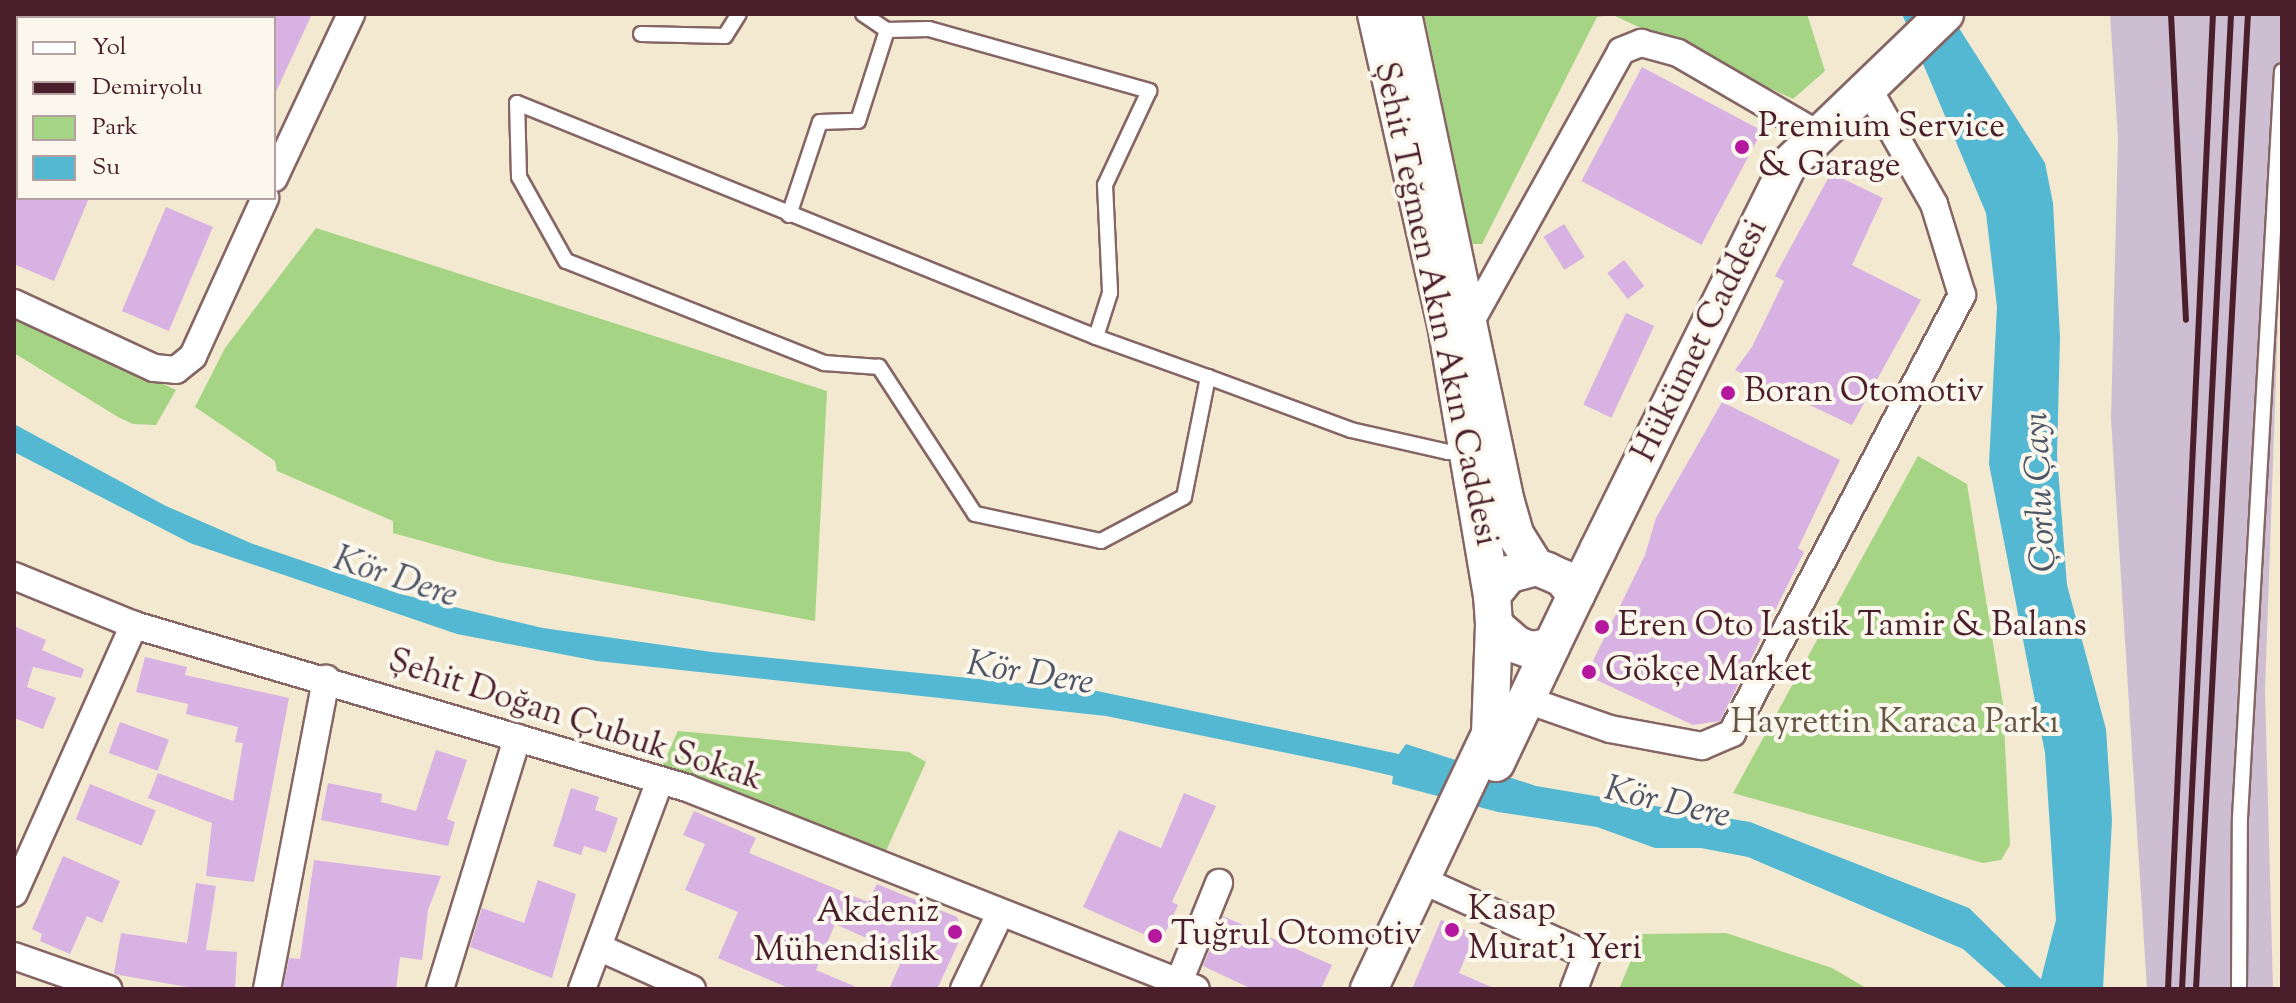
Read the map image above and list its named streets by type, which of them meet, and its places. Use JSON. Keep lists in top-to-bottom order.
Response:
{
  "streets": {
    "main road": ["Şehit Teğmen Akın Akın Caddesi", "Hükümet Caddesi"],
    "street": ["Şehit Doğan Çubuk Sokak"]
  },
  "crossings": [
    ["Şehit Teğmen Akın Akın Caddesi", "Hükümet Caddesi"]
  ],
  "water": ["Çorlu Çayı", "Kör Dere"],
  "parks": ["Hayrettin Karaca Parkı"],
  "places": [
    "Premium Service & Garage",
    "Boran Otomotiv",
    "Eren Oto Lastik Tamir & Balans",
    "Gökçe Market",
    "Kasap Murat'ı Yeri",
    "Akdeniz Mühendislik",
    "Tuğrul Otomotiv"
  ],
  "legend": [
    "Yol",
    "Demiryolu",
    "Park",
    "Su"
  ]
}
